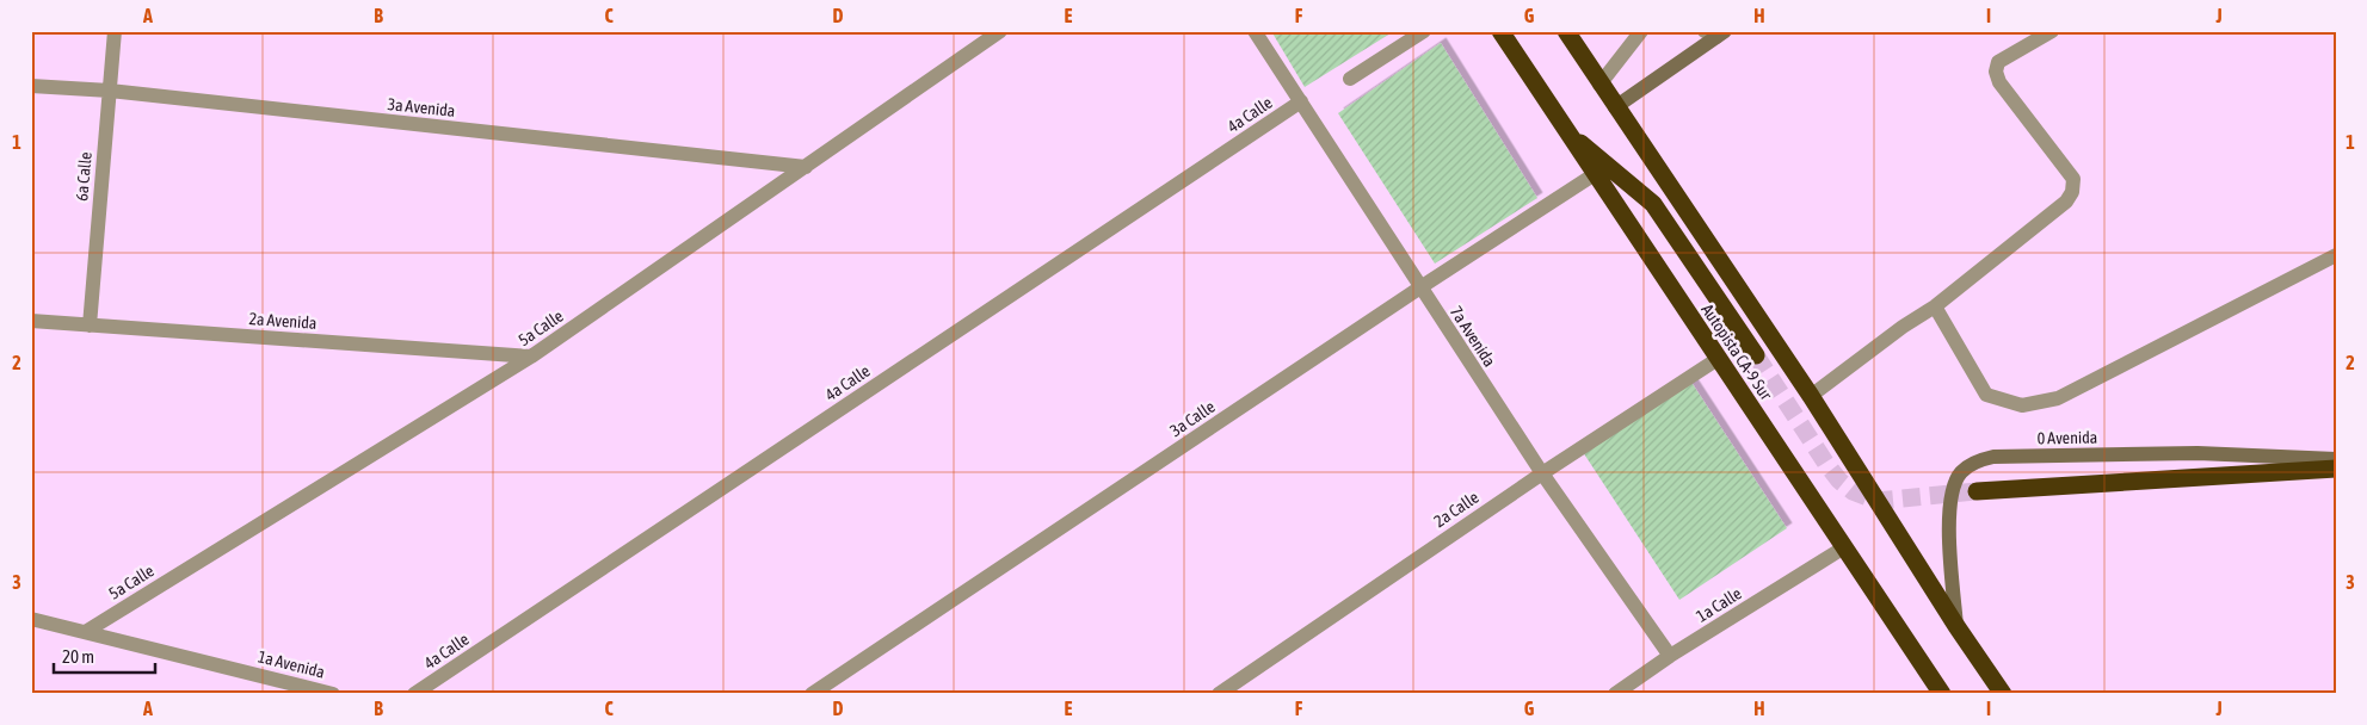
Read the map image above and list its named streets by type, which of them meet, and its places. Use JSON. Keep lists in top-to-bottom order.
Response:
{
  "streets": {
    "highway": ["Autopista CA-9 Sur"],
    "street": [
      "3a Avenida",
      "4a Calle",
      "6a Calle",
      "2a Avenida",
      "5a Calle",
      "7a Avenida",
      "3a Calle",
      "0 Avenida",
      "2a Calle",
      "1a Calle",
      "1a Avenida"
    ]
  },
  "crossings": [
    ["3a Avenida", "6a Calle"],
    ["3a Avenida", "5a Calle"],
    ["4a Calle", "7a Avenida"],
    ["6a Calle", "2a Avenida"],
    ["2a Avenida", "5a Calle"],
    ["5a Calle", "1a Avenida"],
    ["7a Avenida", "3a Calle"],
    ["7a Avenida", "2a Calle"],
    ["7a Avenida", "1a Calle"],
    ["Autopista CA-9 Sur", "3a Calle"],
    ["Autopista CA-9 Sur", "2a Calle"],
    ["Autopista CA-9 Sur", "1a Calle"]
  ],
  "scale_bar": "20 m",
  "grid": {
    "columns": [
      "A",
      "B",
      "C",
      "D",
      "E",
      "F",
      "G",
      "H",
      "I",
      "J"
    ],
    "rows": ["1", "2", "3"]
  }
}
